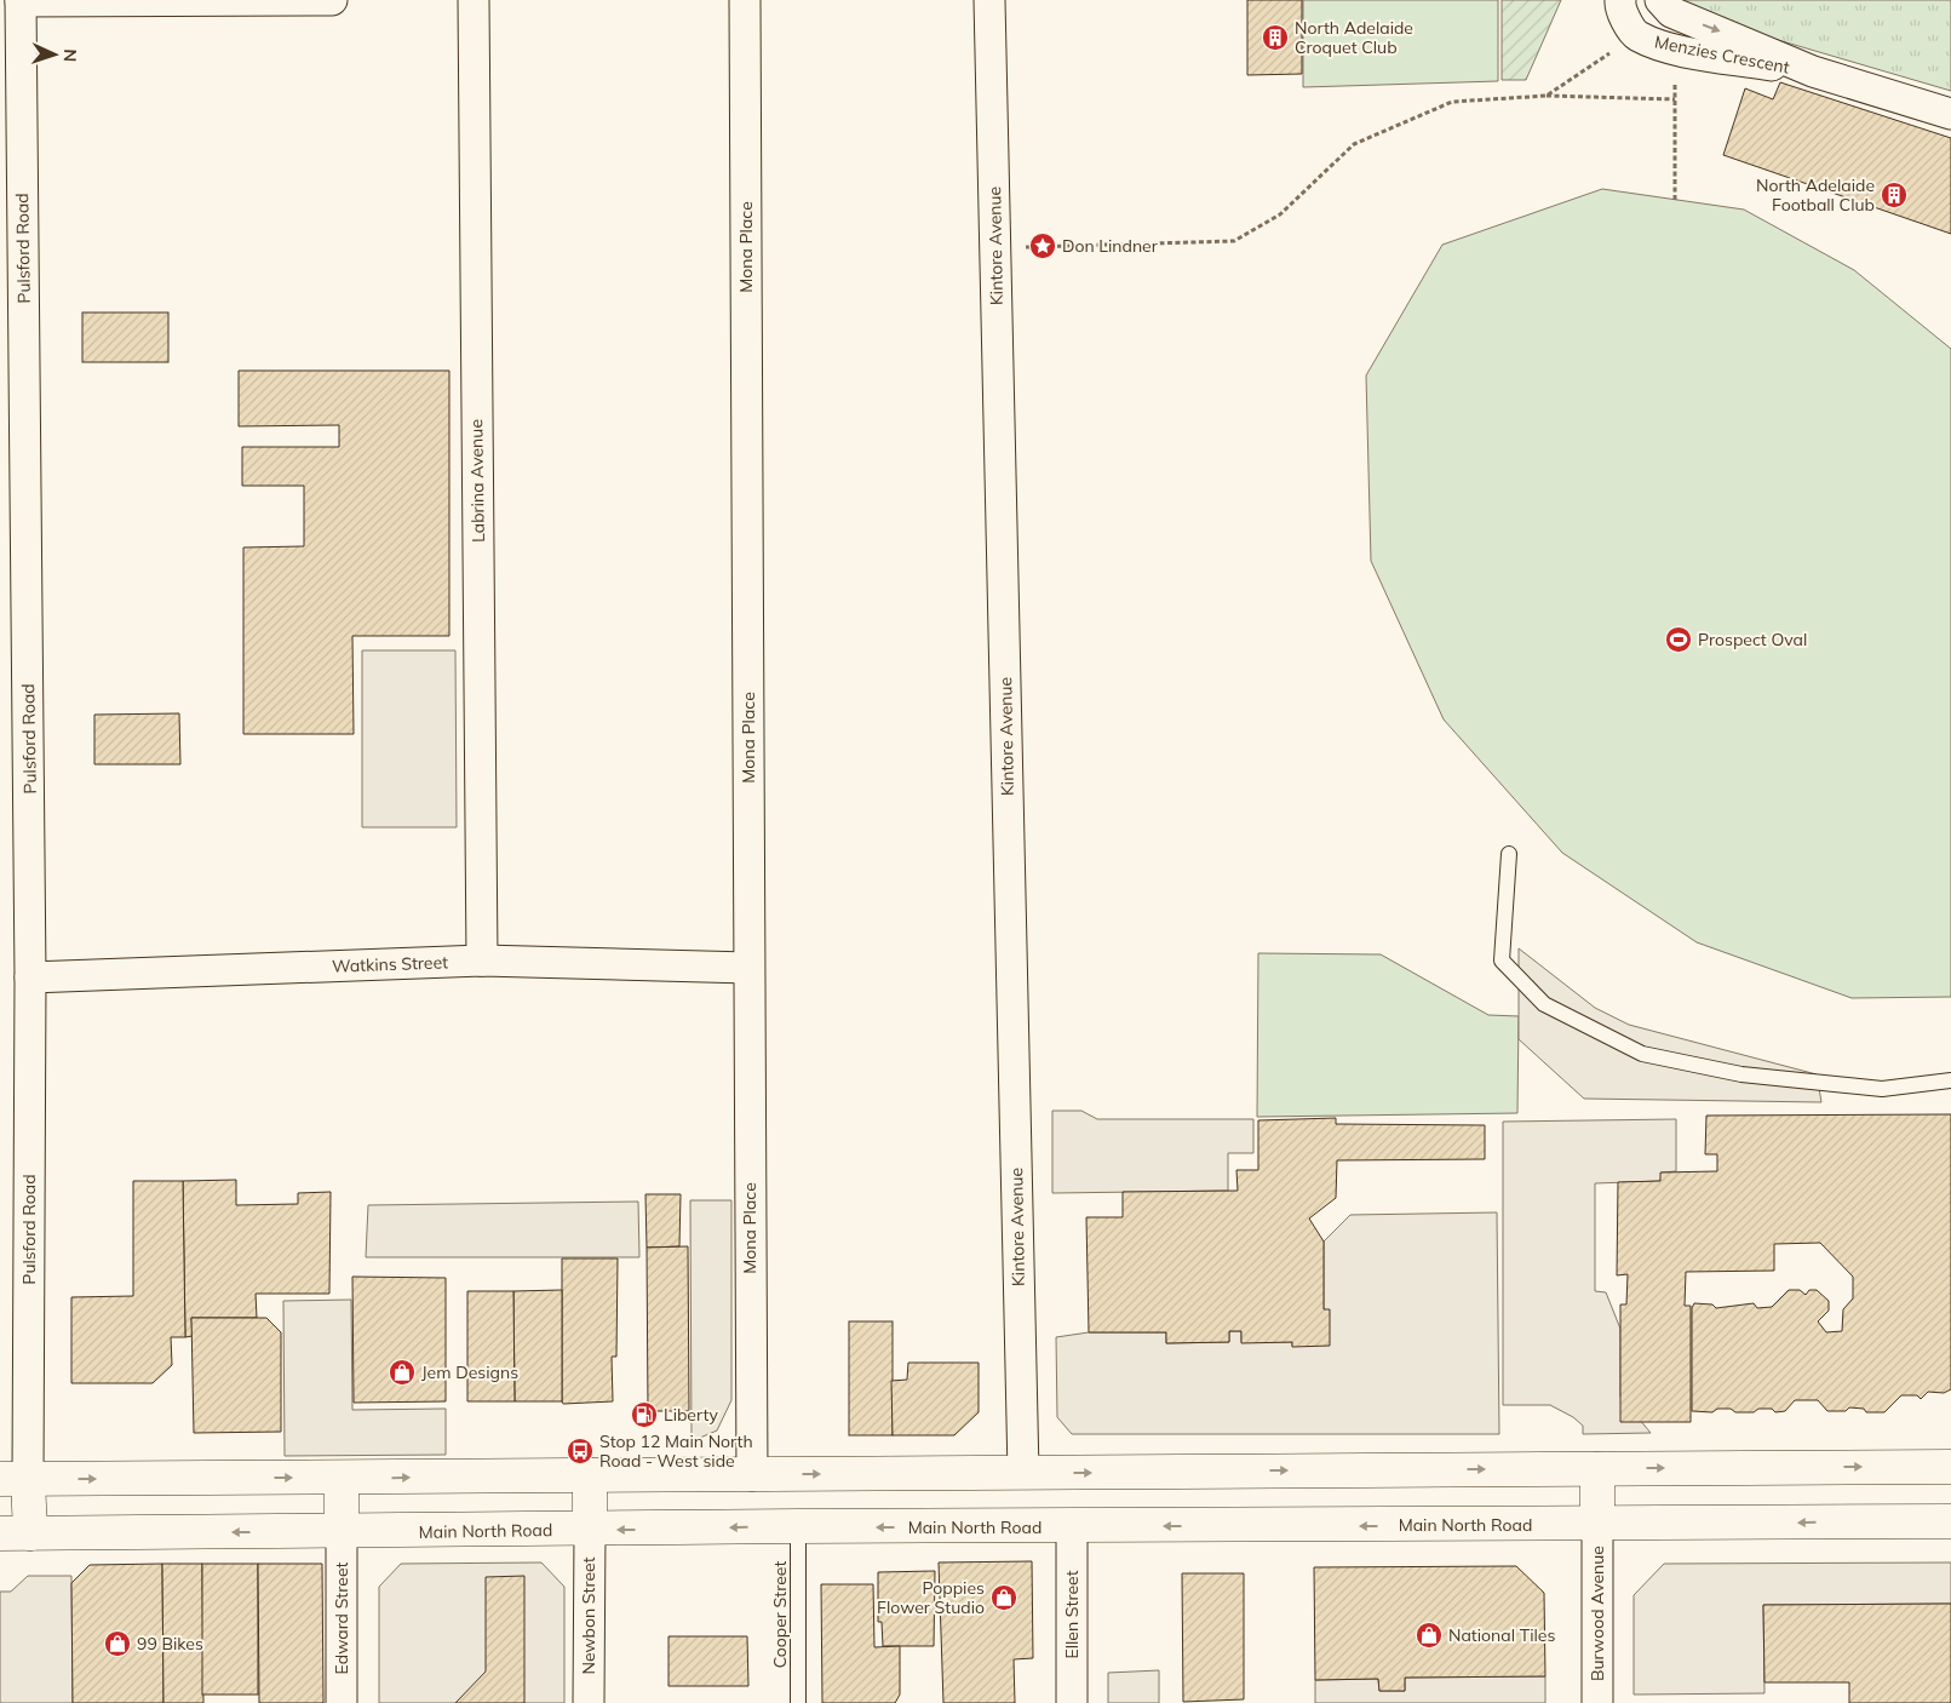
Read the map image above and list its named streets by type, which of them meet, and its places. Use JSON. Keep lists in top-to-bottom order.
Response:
{
  "streets": {
    "highway": ["Main North Road"],
    "street": [
      "Menzies Crescent",
      "Kintore Avenue",
      "Mona Place",
      "Pulsford Road",
      "Labrina Avenue",
      "Watkins Street",
      "Burwood Avenue",
      "Ellen Street",
      "Newbon Street",
      "Edward Street"
    ],
    "lane": ["Cooper Street"]
  },
  "crossings": [
    ["Mona Place", "Watkins Street"],
    ["Pulsford Road", "Watkins Street"],
    ["Labrina Avenue", "Watkins Street"],
    ["Main North Road", "Burwood Avenue"],
    ["Main North Road", "Cooper Street"],
    ["Main North Road", "Ellen Street"],
    ["Main North Road", "Newbon Street"],
    ["Main North Road", "Edward Street"]
  ],
  "places": {
    "building": ["North Adelaide Croquet Club", "North Adelaide Football Club"],
    "place": ["Don Lindner"],
    "sports": ["Prospect Oval"],
    "shop": [
      "Jem Designs",
      "Poppies Flower Studio",
      "National Tiles",
      "99 Bikes"
    ],
    "fuel station": ["Liberty"],
    "bus stop": ["Stop 12 Main North Road - West side"]
  },
  "north": "right"
}
